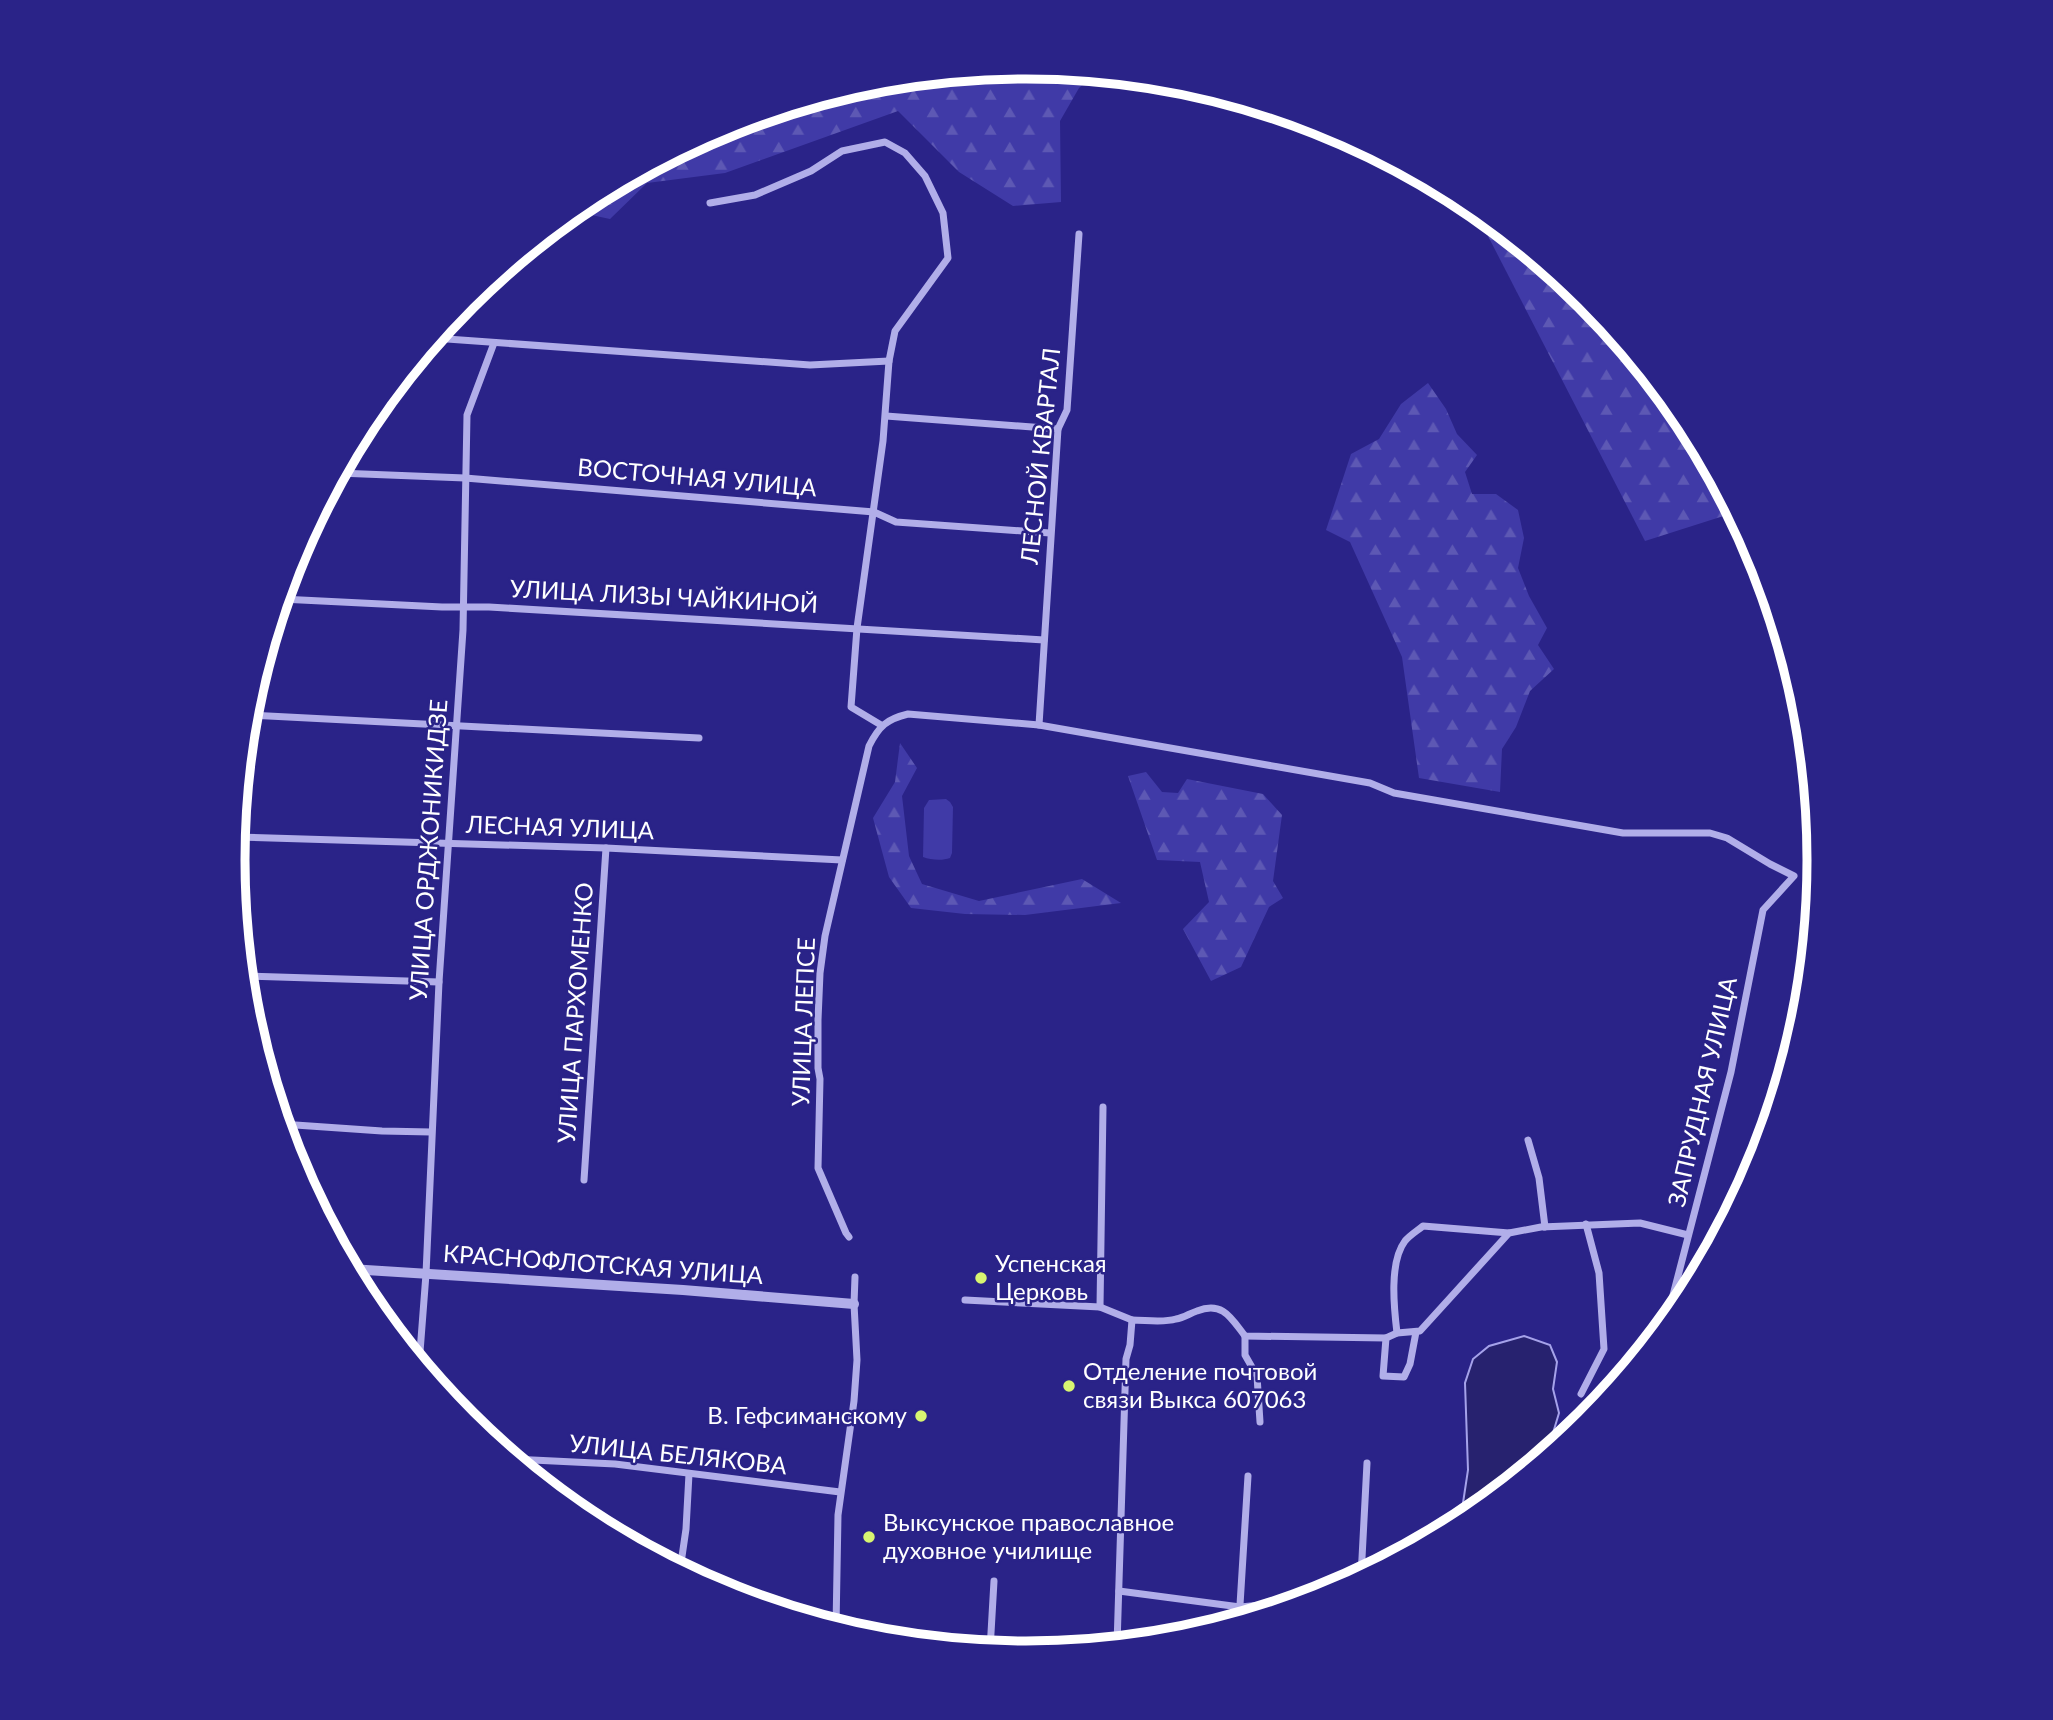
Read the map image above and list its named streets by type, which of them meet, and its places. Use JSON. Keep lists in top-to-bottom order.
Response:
{
  "streets": {
    "street": [
      "ЛЕСНОЙ КВАРТАЛ",
      "ВОСТОЧНАЯ УЛИЦА",
      "УЛИЦА ЛИЗЫ ЧАЙКИНОЙ",
      "ЛЕСНАЯ УЛИЦА",
      "УЛИЦА ОРДЖОНИКИДЗЕ",
      "УЛИЦА ПАРХОМЕНКО",
      "УЛИЦА ЛЕПСЕ",
      "ЗАПРУДНАЯ УЛИЦА",
      "КРАСНОФЛОТСКАЯ УЛИЦА",
      "УЛИЦА БЕЛЯКОВА"
    ]
  },
  "crossings": [
    ["ЛЕСНОЙ КВАРТАЛ", "ВОСТОЧНАЯ УЛИЦА"],
    ["ЛЕСНОЙ КВАРТАЛ", "УЛИЦА ЛИЗЫ ЧАЙКИНОЙ"],
    ["ЛЕСНОЙ КВАРТАЛ", "ЗАПРУДНАЯ УЛИЦА"],
    ["ВОСТОЧНАЯ УЛИЦА", "УЛИЦА ОРДЖОНИКИДЗЕ"],
    ["УЛИЦА ЛИЗЫ ЧАЙКИНОЙ", "УЛИЦА ОРДЖОНИКИДЗЕ"],
    ["ЛЕСНАЯ УЛИЦА", "УЛИЦА ОРДЖОНИКИДЗЕ"],
    ["ЛЕСНАЯ УЛИЦА", "УЛИЦА ПАРХОМЕНКО"],
    ["ЛЕСНАЯ УЛИЦА", "УЛИЦА ЛЕПСЕ"],
    ["УЛИЦА ОРДЖОНИКИДЗЕ", "КРАСНОФЛОТСКАЯ УЛИЦА"]
  ],
  "places": [
    "Успенская Церковь",
    "Отделение почтовой связи Выкса 607063",
    "В. Гефсиманскому",
    "Выксунское православное духовное училище"
  ]
}
